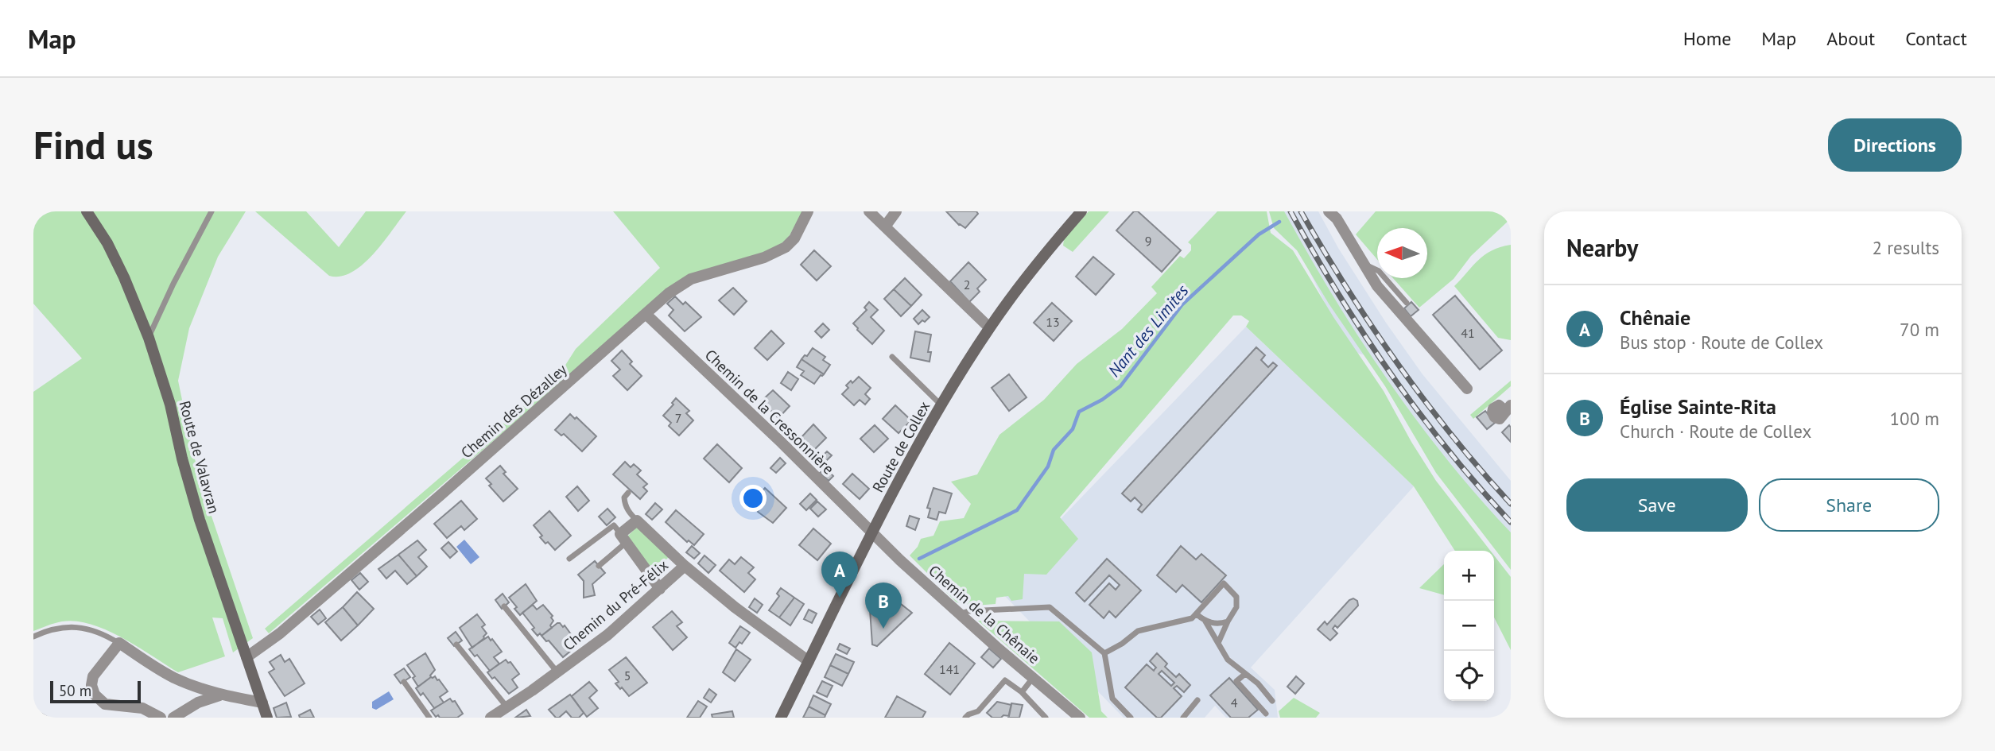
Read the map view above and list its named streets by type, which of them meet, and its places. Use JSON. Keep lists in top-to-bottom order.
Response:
{
  "streets": {
    "street": [
      "Chemin des Dézalley",
      "Chemin de la Cressonnière",
      "Route de Collex",
      "Route de Valavran",
      "Chemin du Pré-Félix",
      "Chemin de la Chênaie"
    ]
  },
  "crossings": [
    ["Chemin des Dézalley", "Chemin de la Cressonnière"],
    ["Chemin des Dézalley", "Route de Valavran"],
    ["Chemin de la Cressonnière", "Route de Collex"],
    ["Chemin de la Cressonnière", "Chemin de la Chênaie"],
    ["Route de Collex", "Chemin du Pré-Félix"],
    ["Route de Collex", "Chemin de la Chênaie"]
  ],
  "water": ["Nant des Limites"],
  "house_numbers": [
    "9",
    "2",
    "13",
    "41",
    "7",
    "141",
    "5",
    "4"
  ],
  "scale_bar": "50 m",
  "north": "left",
  "page": {
    "header": "Map",
    "nav": [
      "Home",
      "Map",
      "About",
      "Contact"
    ],
    "buttons": [
      "Directions",
      ["Save", "Share"]
    ],
    "title": "Find us",
    "heading": ["Nearby", "2 results"],
    "list": [
      {
        "mark": "A",
        "name": "Chênaie",
        "note": "Bus stop · Route de Collex",
        "value": "70 m"
      },
      {
        "mark": "B",
        "name": "Église Sainte-Rita",
        "note": "Church · Route de Collex",
        "value": "100 m"
      }
    ],
    "map_buttons": ["+", "−"],
    "pins": ["A", "B"],
    "scale": "50 m"
  }
}
